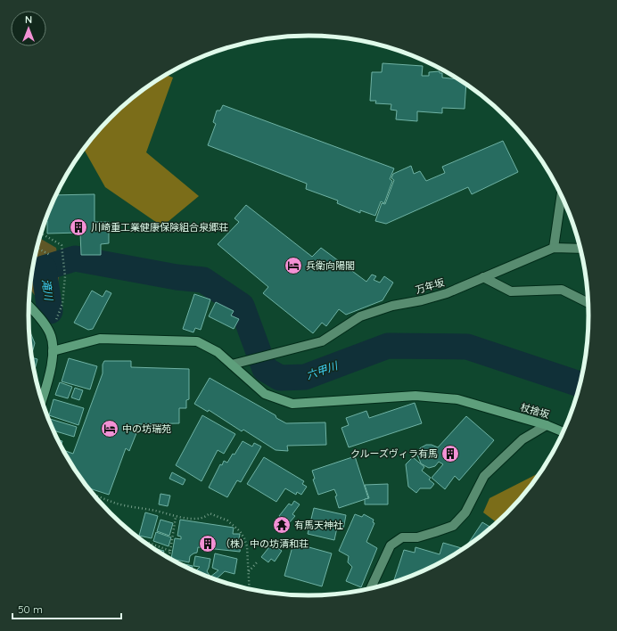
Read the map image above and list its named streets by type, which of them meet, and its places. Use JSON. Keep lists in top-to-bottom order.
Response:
{
  "streets": {
    "street": ["万年坂", "杖捨坂"]
  },
  "crossings": [
    ["万年坂", "杖捨坂"]
  ],
  "water": ["滝川", "六甲川"],
  "places": {
    "building": ["川崎重工業健康保険組合泉郷荘", "クルーズヴィラ有馬", "（株）中の坊清和荘"],
    "hotel": ["兵衛向陽閣", "中の坊瑞苑"],
    "temple": ["有馬天神社"]
  },
  "scale_bar": "50 m",
  "north": "top"
}
